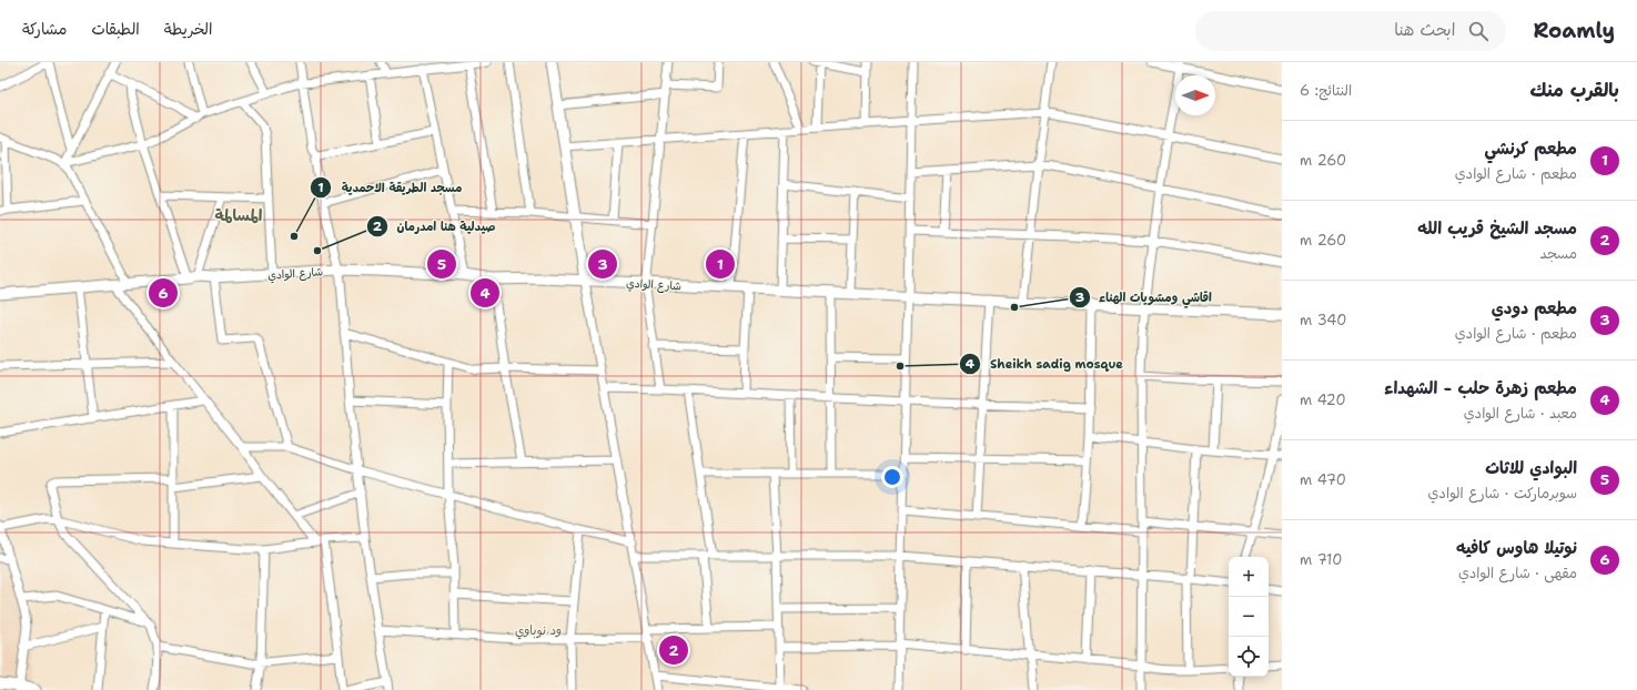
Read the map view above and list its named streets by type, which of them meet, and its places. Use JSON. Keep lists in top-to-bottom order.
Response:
{
  "streets": {
    "main road": ["شارع الوادي"]
  },
  "districts": ["المسالمة", "ود نوباوي"],
  "places": [
    "مسجد الطريقة الاحمدية",
    "صيدلية هنا امدرمان",
    "اقاشي ومشويات الهناء",
    "Sheikh sadig mosque"
  ],
  "north": "right",
  "page": {
    "header": "Roamly",
    "search": "ابحث هنا",
    "nav": ["الخريطة", "الطبقات", "مشاركة"],
    "heading": ["بالقرب منك", "النتائج: 6"],
    "list": [
      {
        "mark": "1",
        "name": "مطعم كرنشي",
        "note": "مطعم · شارع الوادي",
        "value": "260 m"
      },
      {
        "mark": "2",
        "name": "مسجد الشيخ قريب الله",
        "note": "مسجد",
        "value": "260 m"
      },
      {
        "mark": "3",
        "name": "مطعم دودي",
        "note": "مطعم · شارع الوادي",
        "value": "340 m"
      },
      {
        "mark": "4",
        "name": "مطعم زهرة حلب - الشهداء",
        "note": "معبد · شارع الوادي",
        "value": "420 m"
      },
      {
        "mark": "5",
        "name": "البوادي للاثاث",
        "note": "سوبرماركت · شارع الوادي",
        "value": "470 m"
      },
      {
        "mark": "6",
        "name": "نوتيلا هاوس كافيه",
        "note": "مقهى · شارع الوادي",
        "value": "710 m"
      }
    ],
    "pins": [
      "1",
      "3",
      "5",
      "4",
      "6",
      "2"
    ],
    "map_buttons": ["+", "−"]
  }
}
